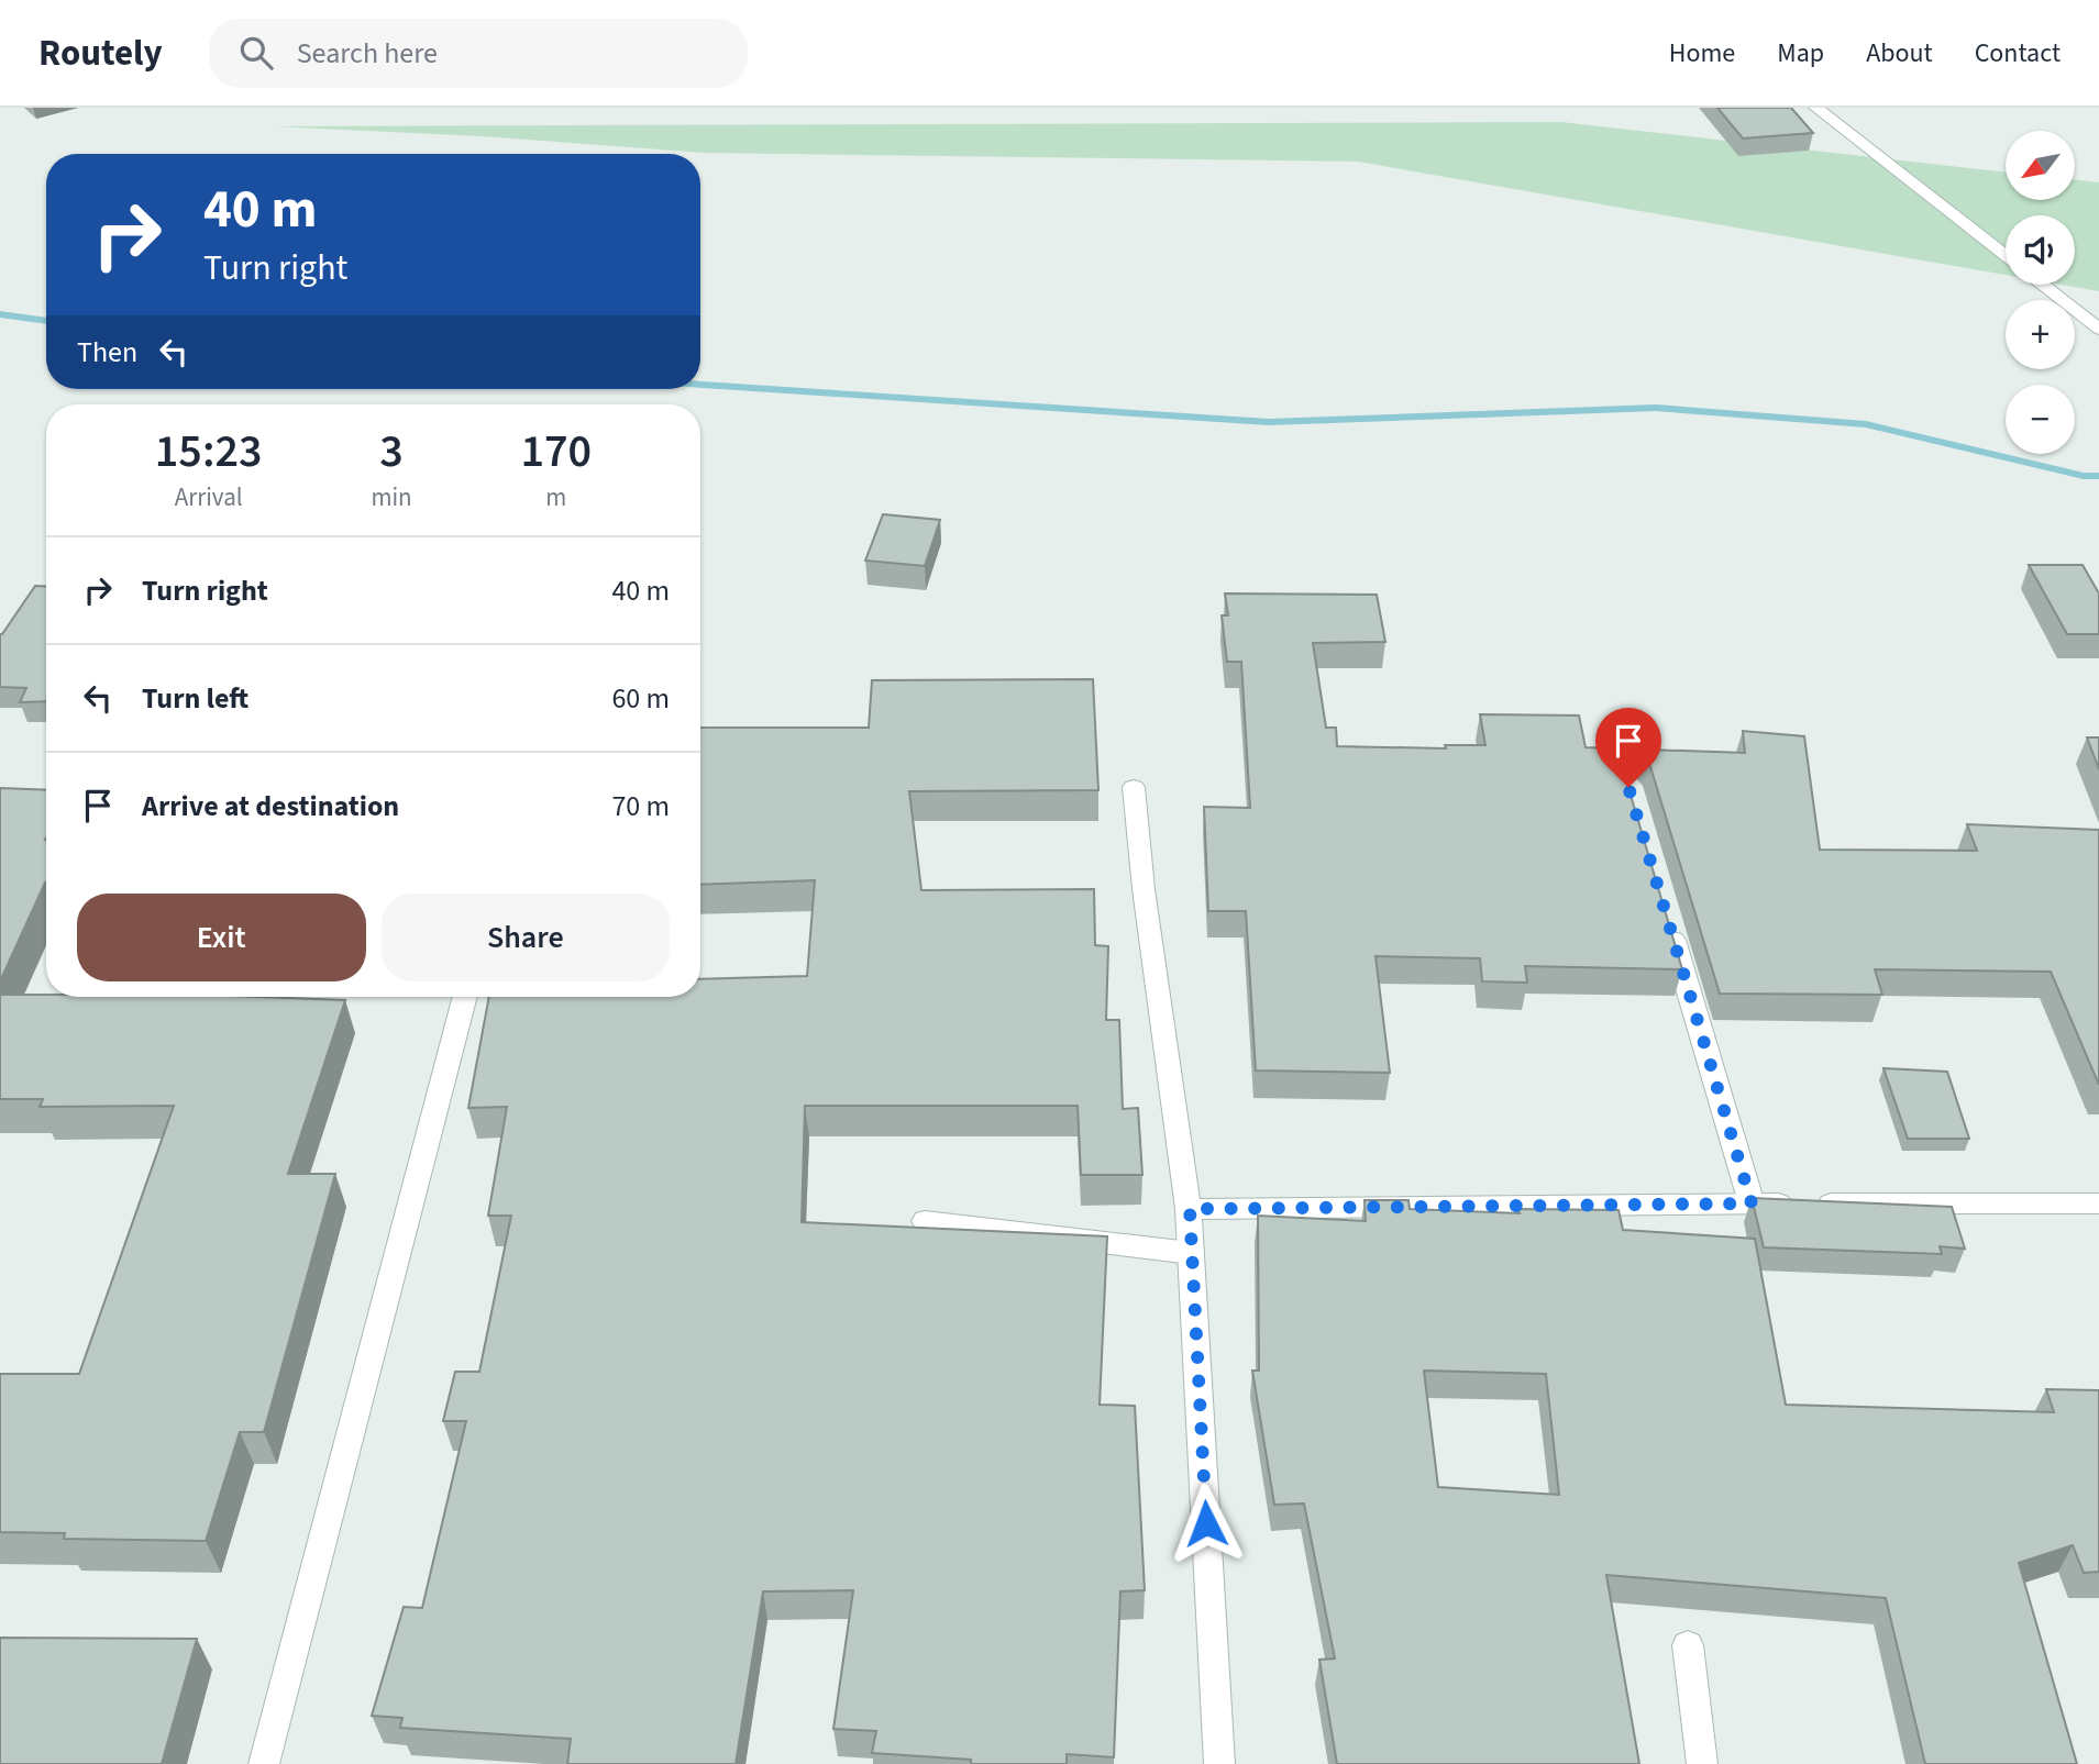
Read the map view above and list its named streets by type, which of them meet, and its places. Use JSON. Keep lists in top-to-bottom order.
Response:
{
  "north": "bottom left",
  "page": {
    "header": "Routely",
    "search": "Search here",
    "nav": [
      "Home",
      "Map",
      "About",
      "Contact"
    ],
    "map_buttons": ["+", "−"],
    "turn": ["40 m", "Turn right"],
    "then": "Then",
    "eta": [
      "15:23",
      "Arrival",
      "3",
      "min",
      "170",
      "m"
    ],
    "list": [
      {
        "name": "Turn right",
        "value": "40 m"
      },
      {
        "name": "Turn left",
        "value": "60 m"
      },
      {
        "name": "Arrive at destination",
        "value": "70 m"
      }
    ],
    "buttons": ["Exit", "Share"]
  }
}
